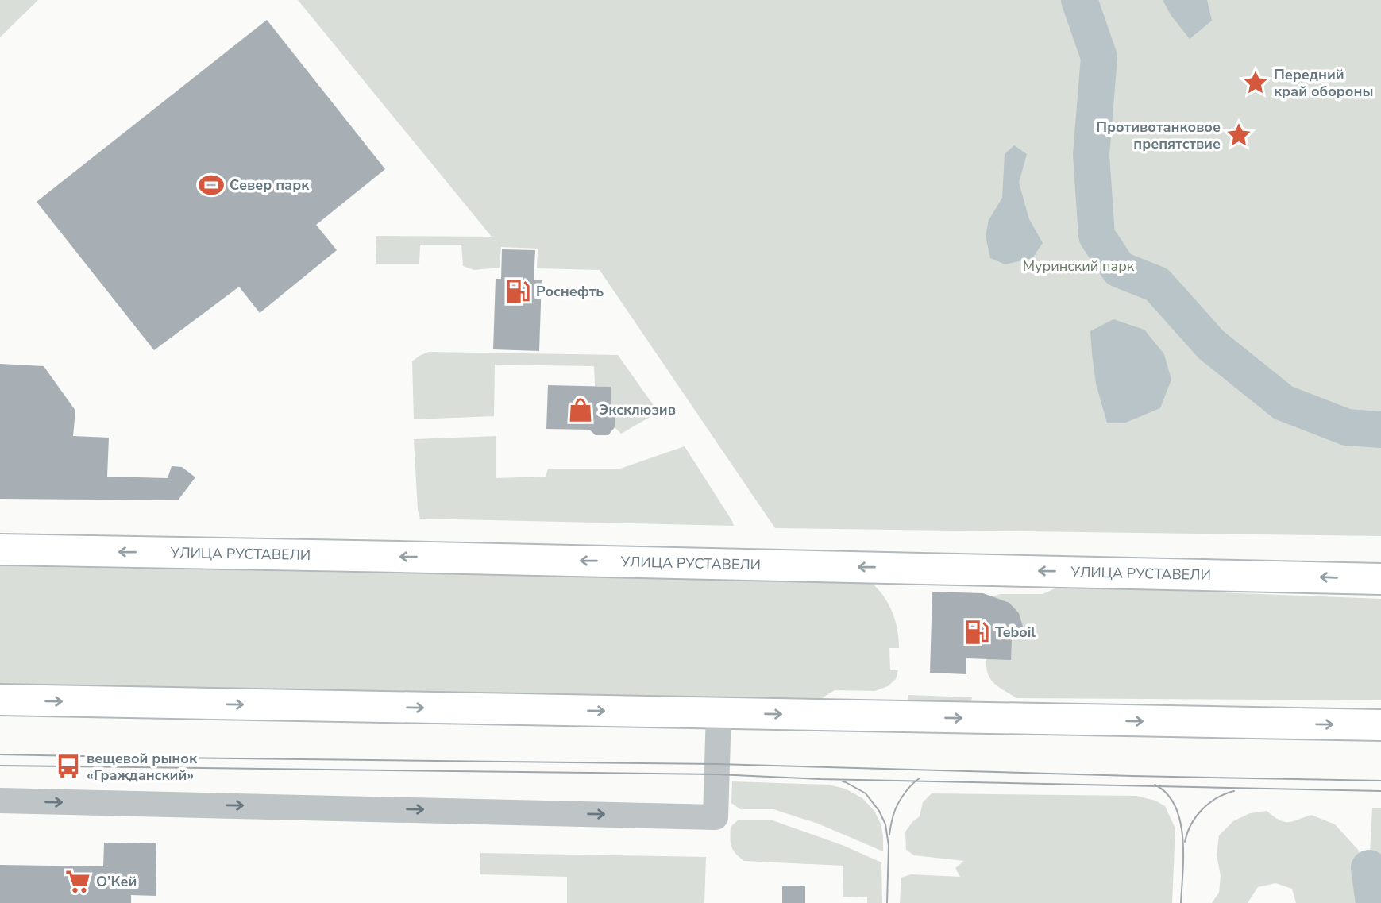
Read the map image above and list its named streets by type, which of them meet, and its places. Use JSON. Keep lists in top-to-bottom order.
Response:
{
  "streets": {
    "main road": ["УЛИЦА РУСТАВЕЛИ"]
  },
  "parks": ["Муринский парк"],
  "places": {
    "place": ["Передний край обороны", "Противотанковое препятствие"],
    "sports": ["Север парк"],
    "fuel station": ["Роснефть", "Teboil"],
    "shop": ["Эксклюзив"],
    "bus stop": ["вещевой рынок «Гражданский»"],
    "supermarket": ["О’Кей"]
  }
}
